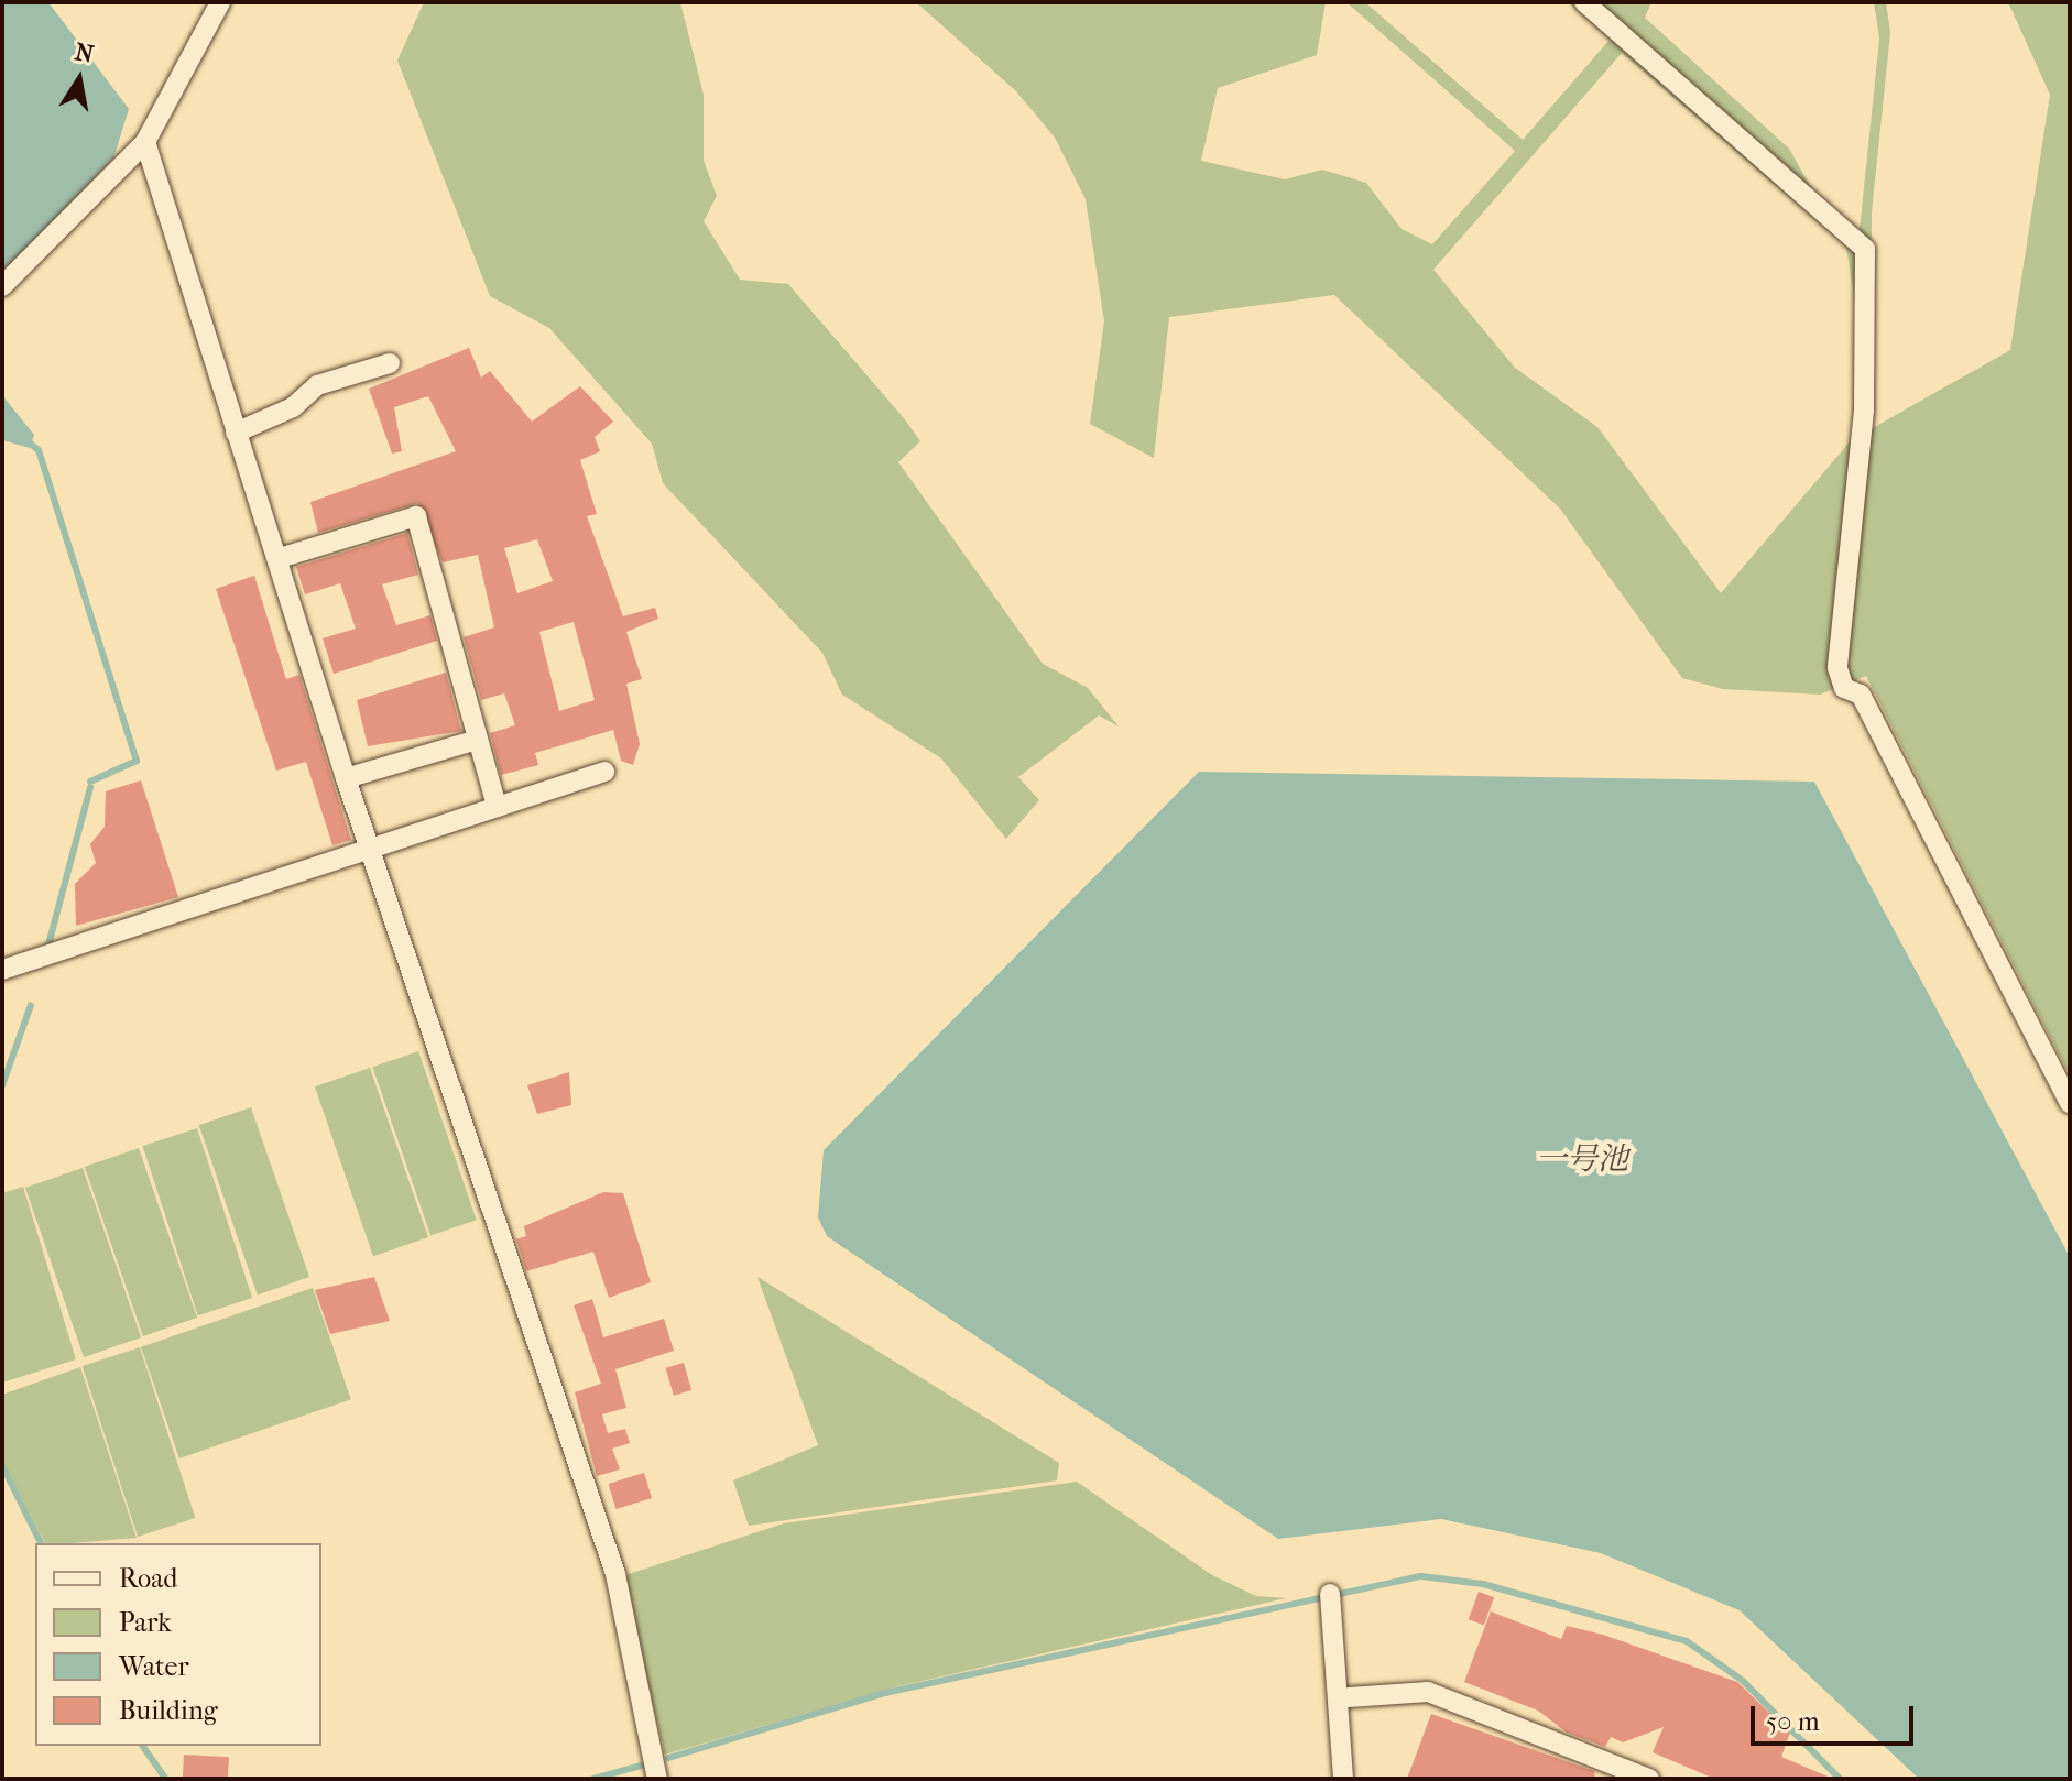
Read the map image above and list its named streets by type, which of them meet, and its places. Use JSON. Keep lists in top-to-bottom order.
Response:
{
  "water": ["一号池"],
  "legend": [
    "Road",
    "Park",
    "Water",
    "Building"
  ],
  "scale_bar": "50 m",
  "north": "top"
}
